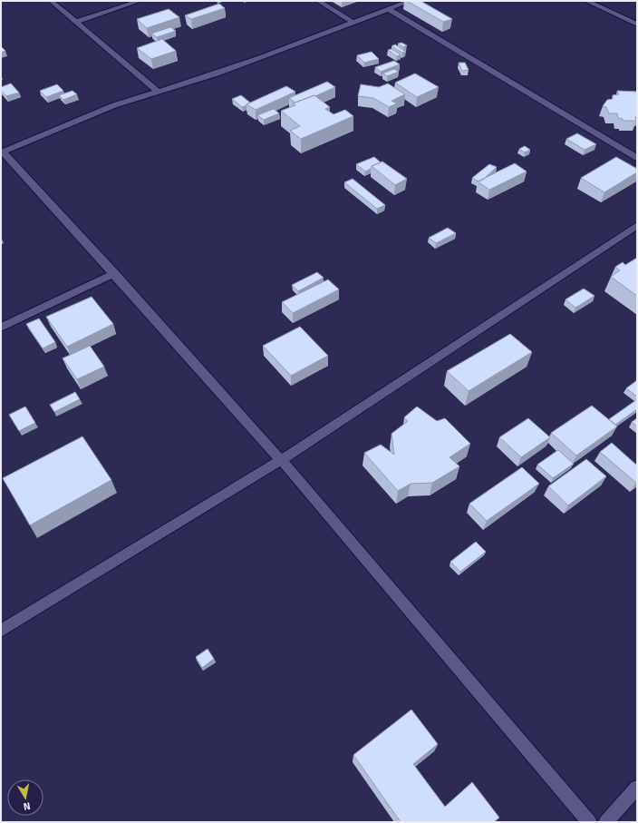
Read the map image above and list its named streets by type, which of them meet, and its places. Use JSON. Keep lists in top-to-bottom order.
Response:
{
  "north": "bottom"
}
